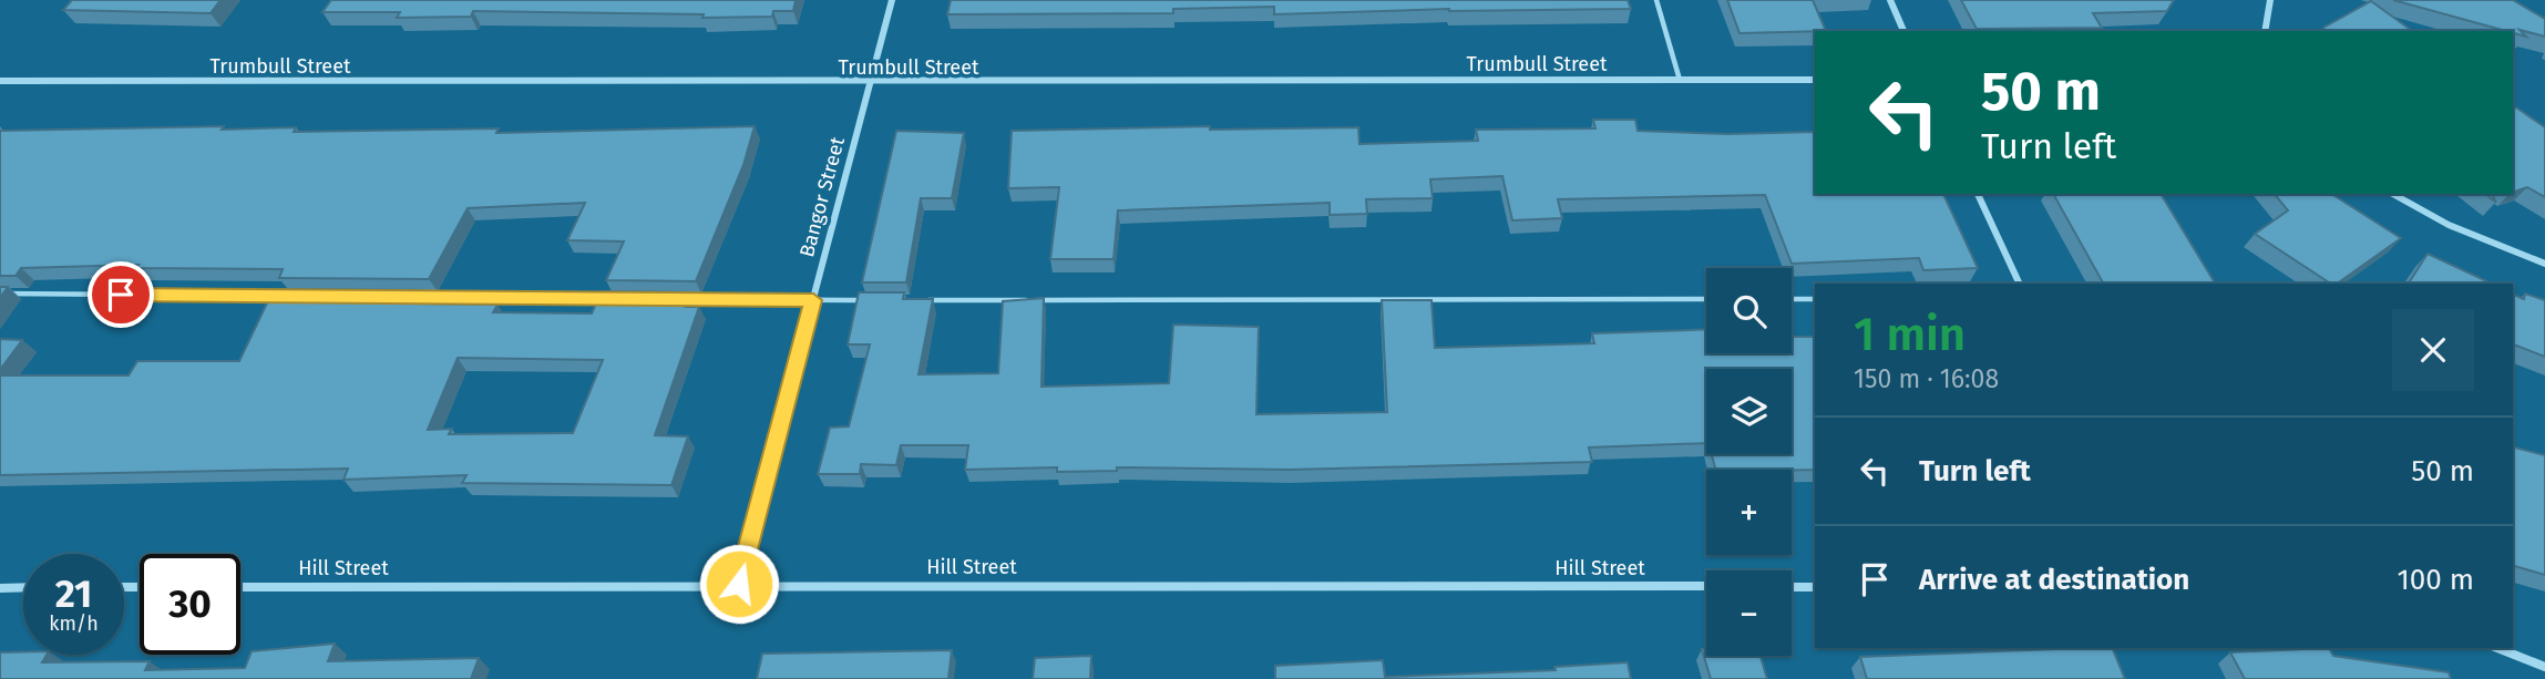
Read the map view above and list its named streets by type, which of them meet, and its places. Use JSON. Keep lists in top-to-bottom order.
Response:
{
  "streets": {
    "street": ["Trumbull Street", "Bangor Street", "Hill Street"]
  },
  "crossings": [
    ["Trumbull Street", "Bangor Street"],
    ["Bangor Street", "Hill Street"]
  ],
  "page": {
    "turn": ["50 m", "Turn left"],
    "map_buttons": ["+", "−"],
    "heading": ["1 min", "150 m · 16:08"],
    "list": [
      {
        "name": "Turn left",
        "value": "50 m"
      },
      {
        "name": "Arrive at destination",
        "value": "100 m"
      }
    ],
    "speed": "21 km/h",
    "limit": "30"
  }
}
